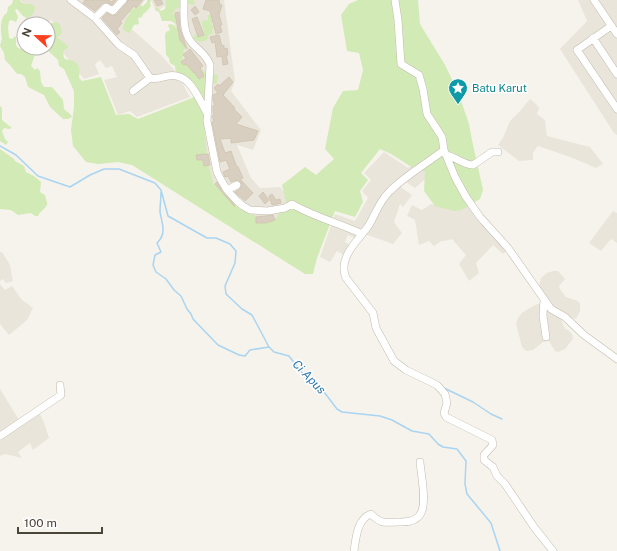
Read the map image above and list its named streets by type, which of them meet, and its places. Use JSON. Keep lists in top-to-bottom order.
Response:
{
  "water": ["Ci Apus"],
  "places": {
    "place": ["Batu Karut"]
  },
  "scale_bar": "100 m",
  "north": "left"
}
